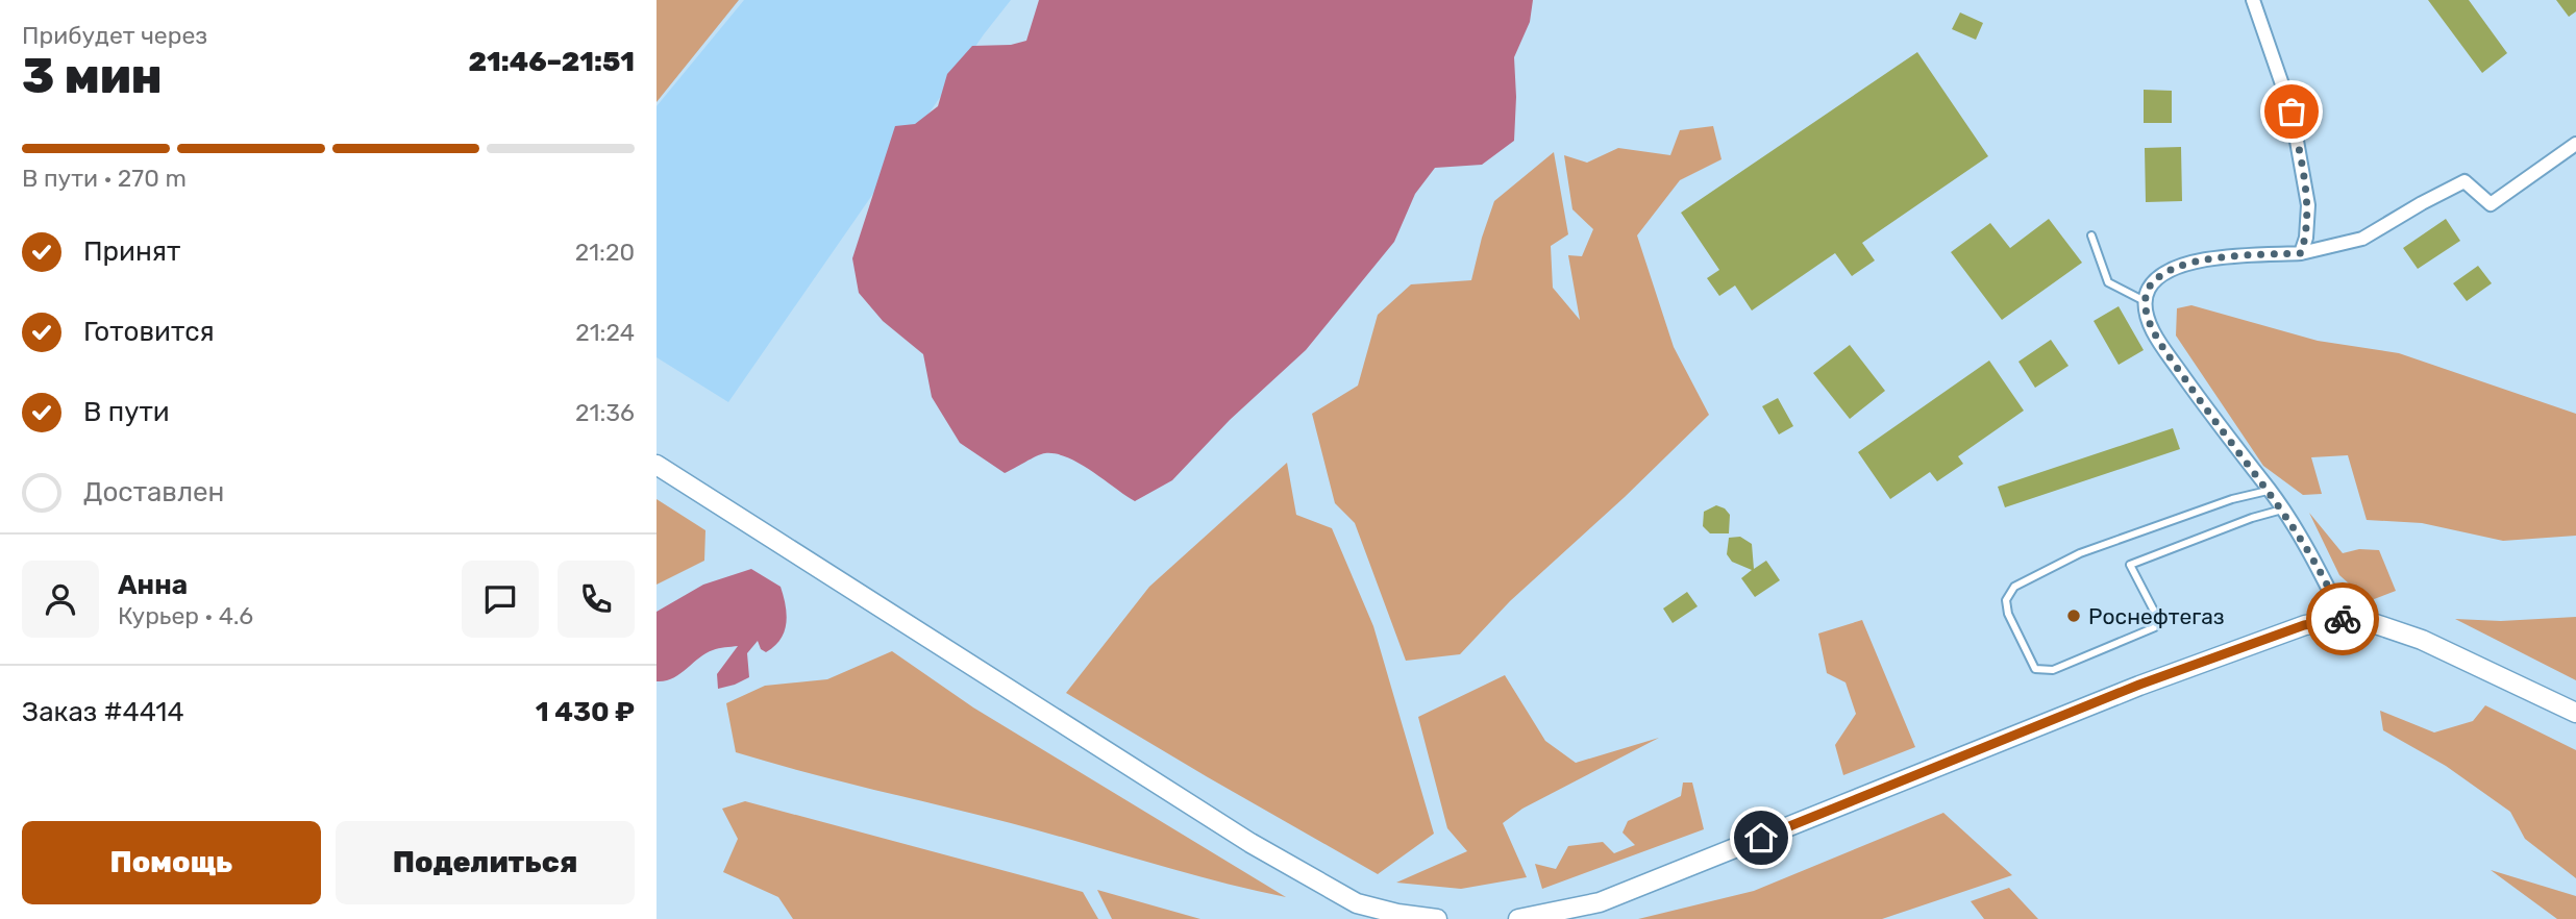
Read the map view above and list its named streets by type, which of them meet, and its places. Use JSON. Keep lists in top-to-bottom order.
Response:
{
  "places": ["Роснефтегаз"],
  "page": {
    "heading": ["3 мин", "Прибудет через", "21:46–21:51"],
    "panel": [
      "Анна",
      "Курьер · 4.6",
      "Заказ #4414",
      "1 430 ₽"
    ],
    "bar": "В пути · 270 m",
    "list": [
      ["Принят", "21:20"],
      ["Готовится", "21:24"],
      ["В пути", "21:36"],
      "Доставлен"
    ],
    "buttons": ["Помощь", "Поделиться"]
  }
}
